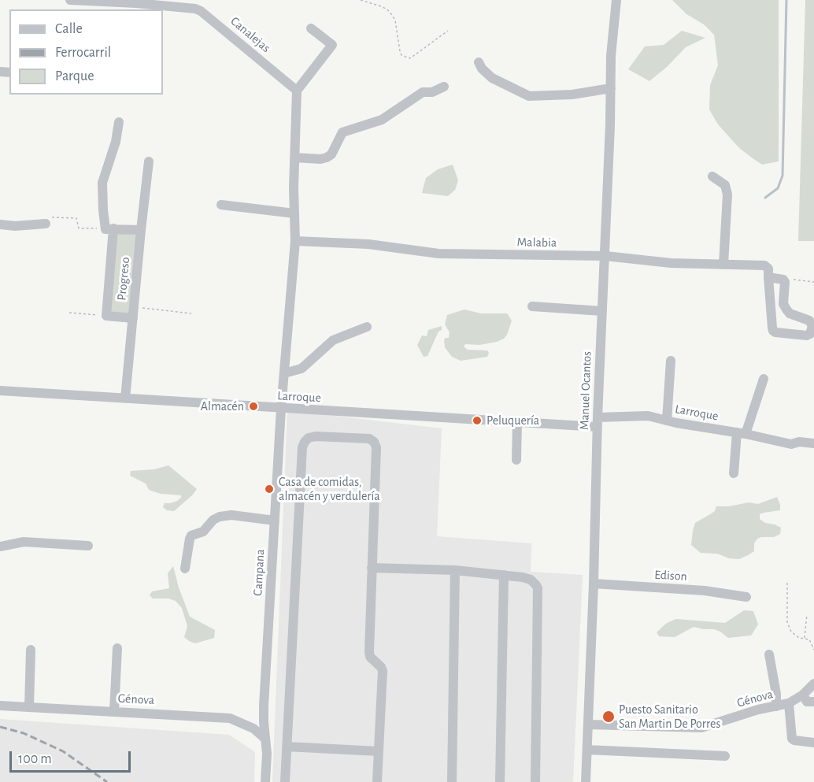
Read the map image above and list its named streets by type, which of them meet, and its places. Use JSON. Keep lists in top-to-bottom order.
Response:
{
  "streets": {
    "street": [
      "Canalejas",
      "Malabia",
      "Progreso",
      "Manuel Ocantos",
      "Larroque",
      "Campana",
      "Edison",
      "Génova"
    ]
  },
  "crossings": [
    ["Canalejas", "Campana"],
    ["Malabia", "Manuel Ocantos"],
    ["Malabia", "Campana"],
    ["Progreso", "Larroque"],
    ["Manuel Ocantos", "Larroque"],
    ["Manuel Ocantos", "Edison"],
    ["Manuel Ocantos", "Génova"],
    ["Larroque", "Campana"],
    ["Campana", "Génova"]
  ],
  "places": [
    "Almacén",
    "Peluquería",
    "Casa de comidas, almacén y verdulería",
    "Puesto Sanitario San Martin De Porres"
  ],
  "legend": ["Calle", "Ferrocarril", "Parque"],
  "scale_bar": "100 m"
}
